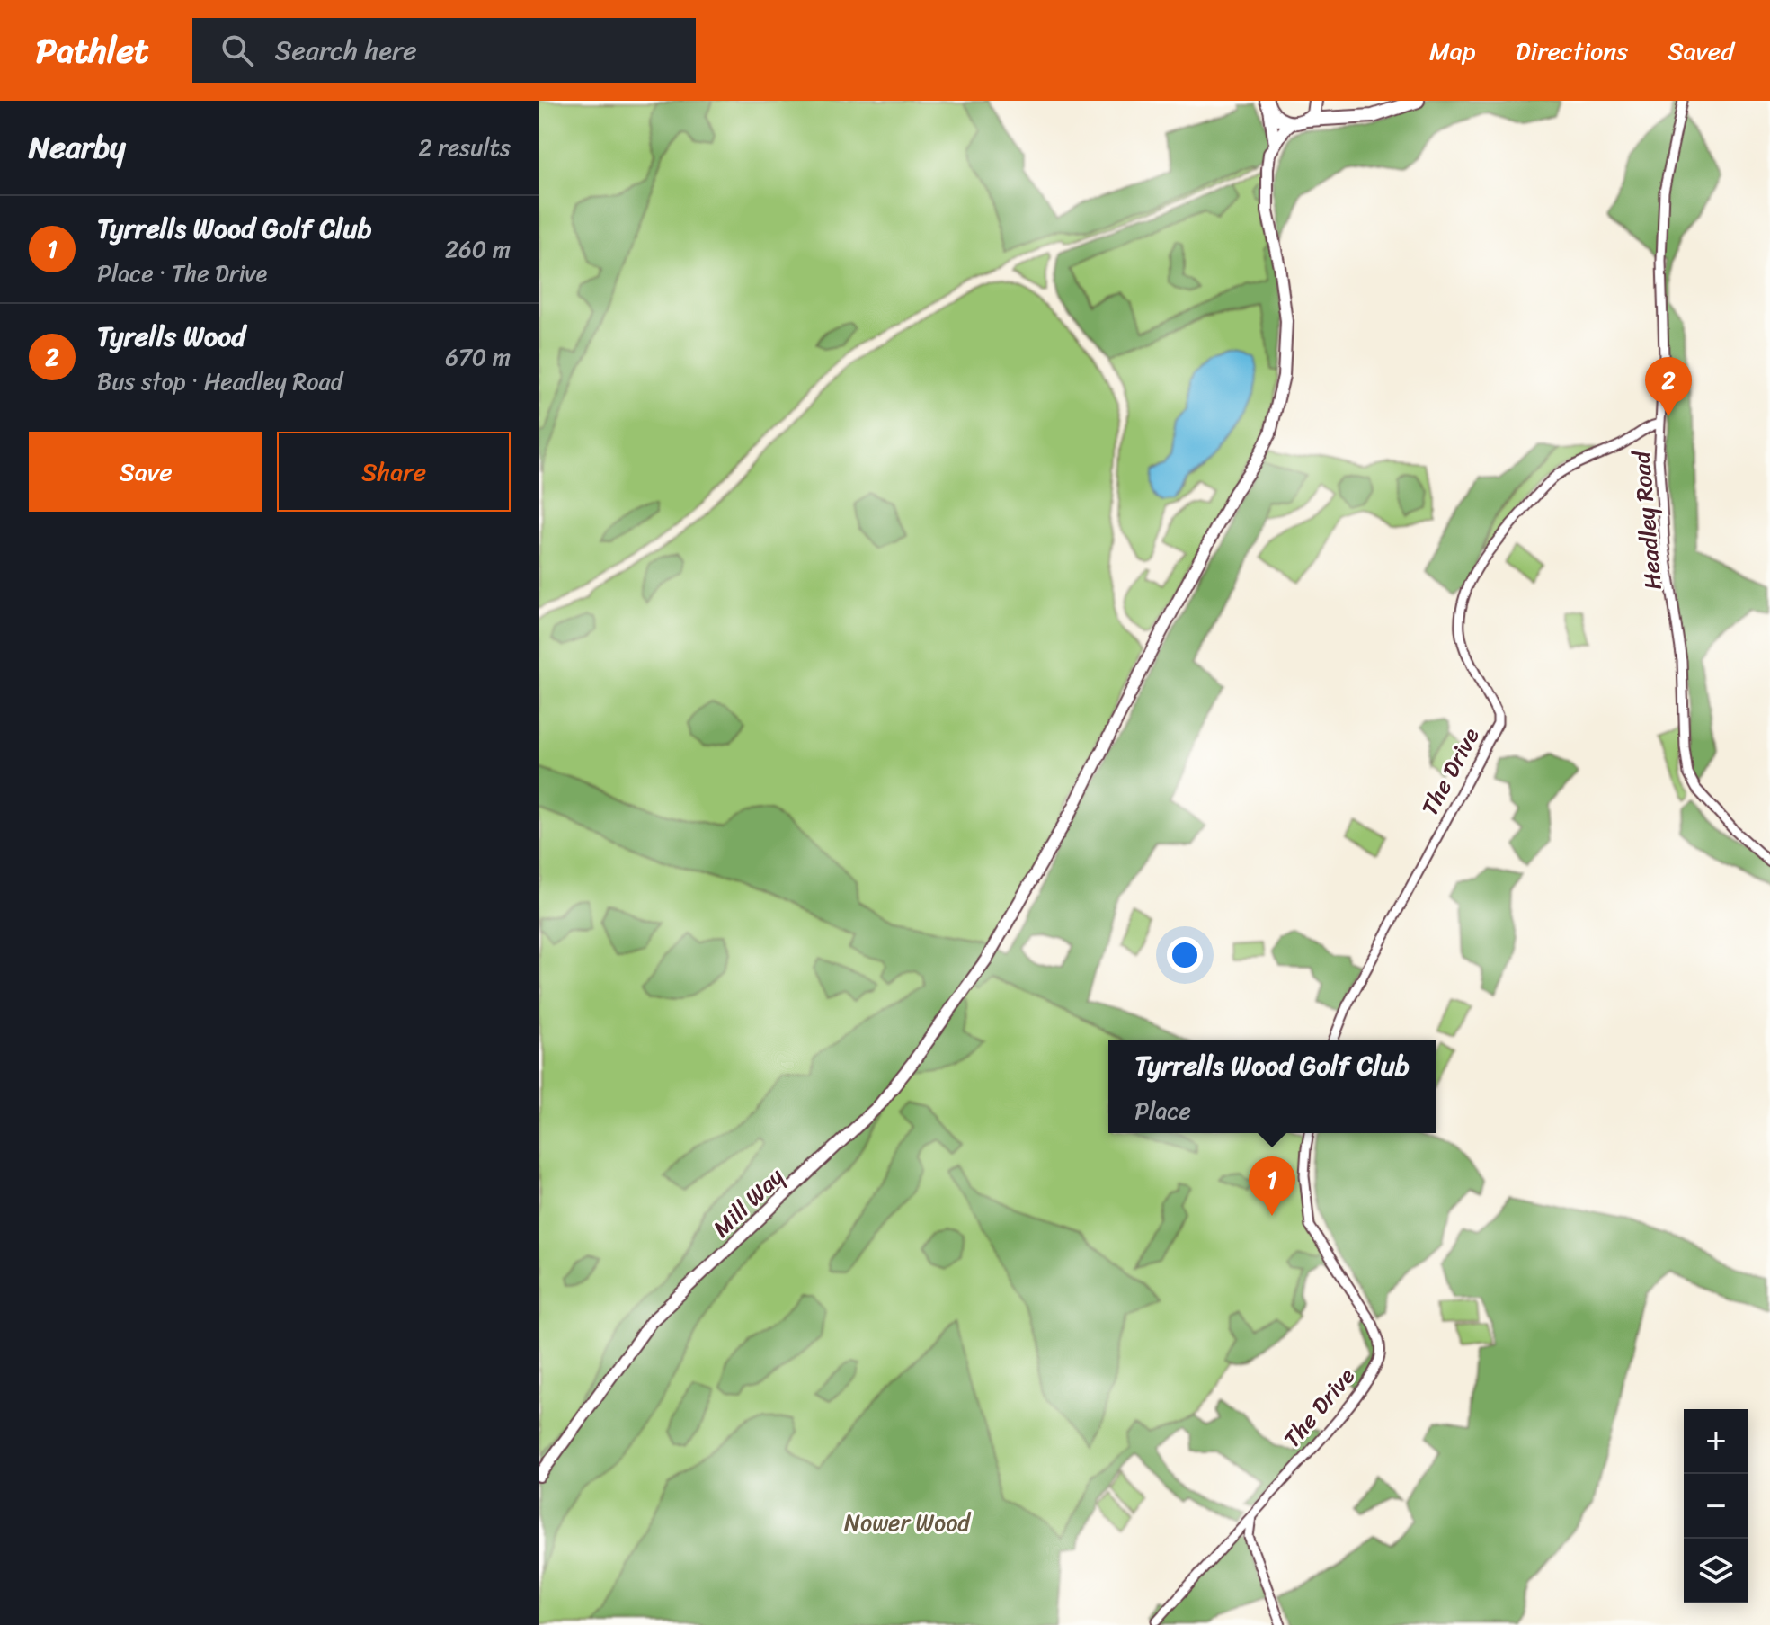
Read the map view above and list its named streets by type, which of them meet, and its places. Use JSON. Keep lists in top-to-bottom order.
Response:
{
  "streets": {
    "main road": ["Mill Way"],
    "street": ["Headley Road", "The Drive"]
  },
  "crossings": [
    ["Headley Road", "The Drive"]
  ],
  "parks": ["Nower Wood"],
  "page": {
    "header": "Pathlet",
    "search": "Search here",
    "nav": ["Map", "Directions", "Saved"],
    "heading": ["Nearby", "2 results"],
    "list": [
      {
        "mark": "1",
        "name": "Tyrrells Wood Golf Club",
        "note": "Place · The Drive",
        "value": "260 m"
      },
      {
        "mark": "2",
        "name": "Tyrells Wood",
        "note": "Bus stop · Headley Road",
        "value": "670 m"
      }
    ],
    "pins": ["2", "1"],
    "buttons": ["Save", "Share"],
    "popup": ["Tyrrells Wood Golf Club", "Place"],
    "map_buttons": ["+", "−"]
  }
}
